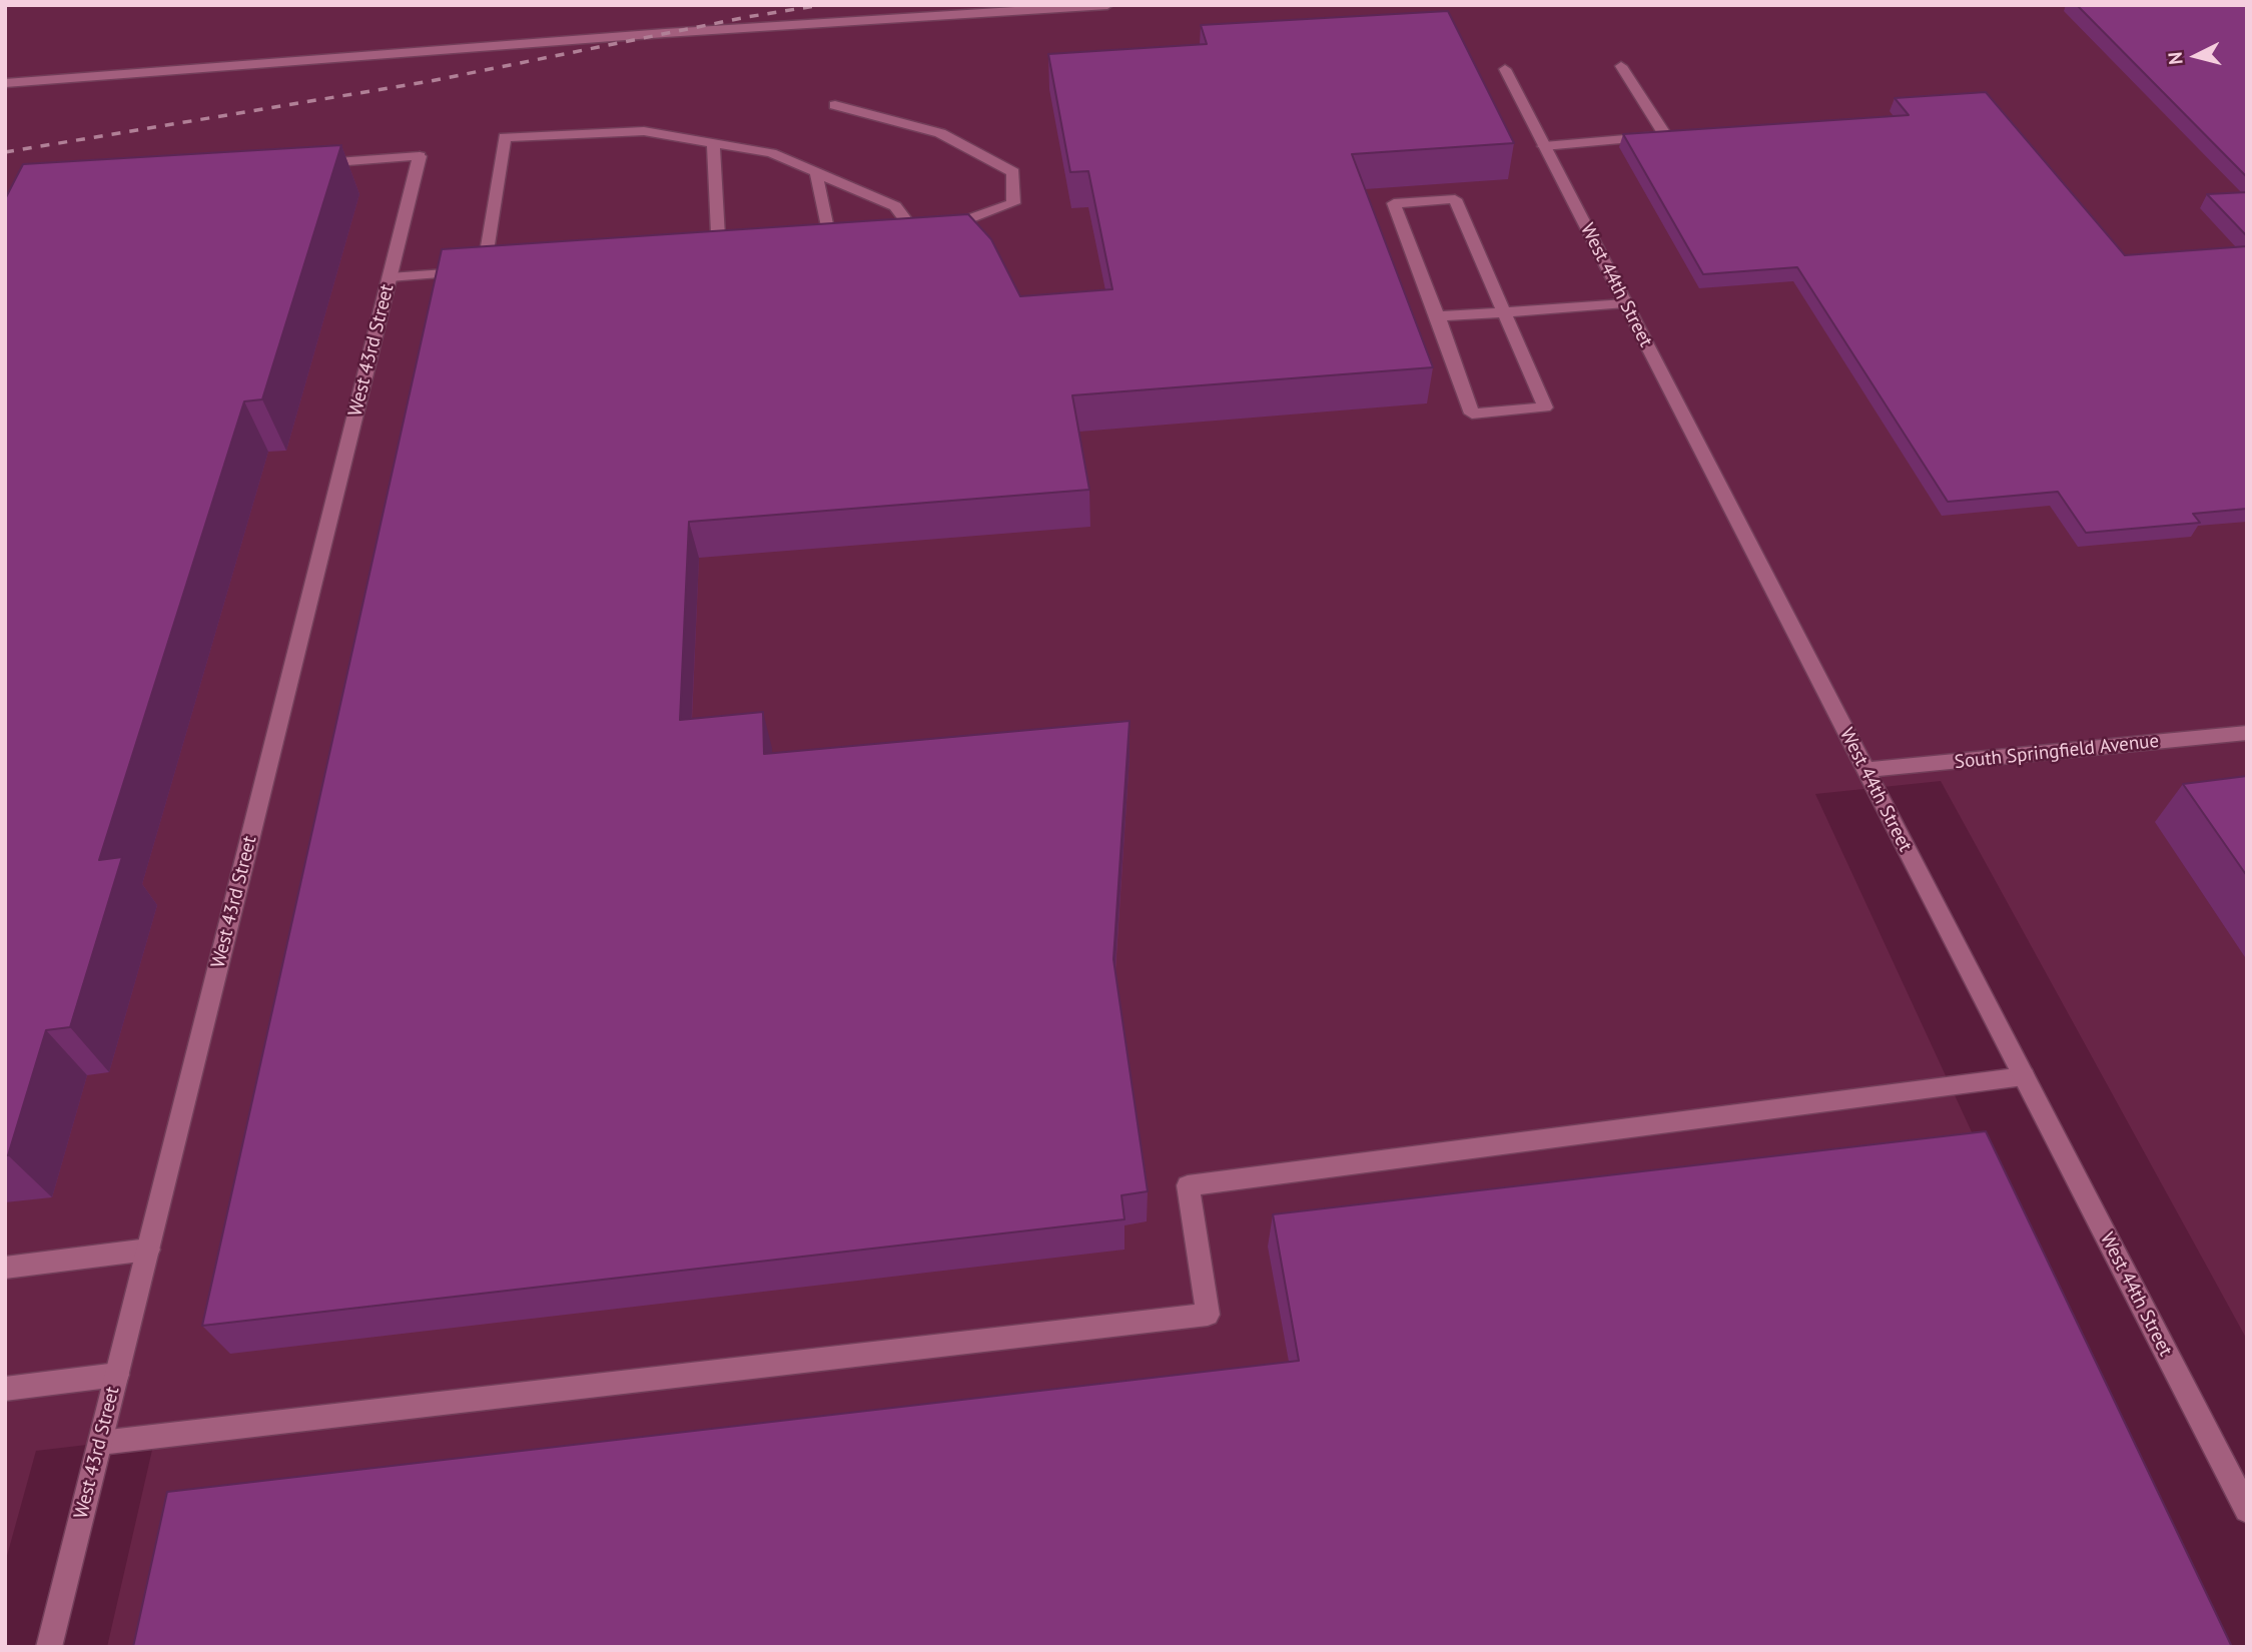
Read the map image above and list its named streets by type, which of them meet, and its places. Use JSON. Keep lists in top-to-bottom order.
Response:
{
  "streets": {
    "street": ["West 44th Street", "West 43rd Street", "South Springfield Avenue"]
  },
  "crossings": [
    ["West 44th Street", "South Springfield Avenue"]
  ],
  "north": "left"
}
